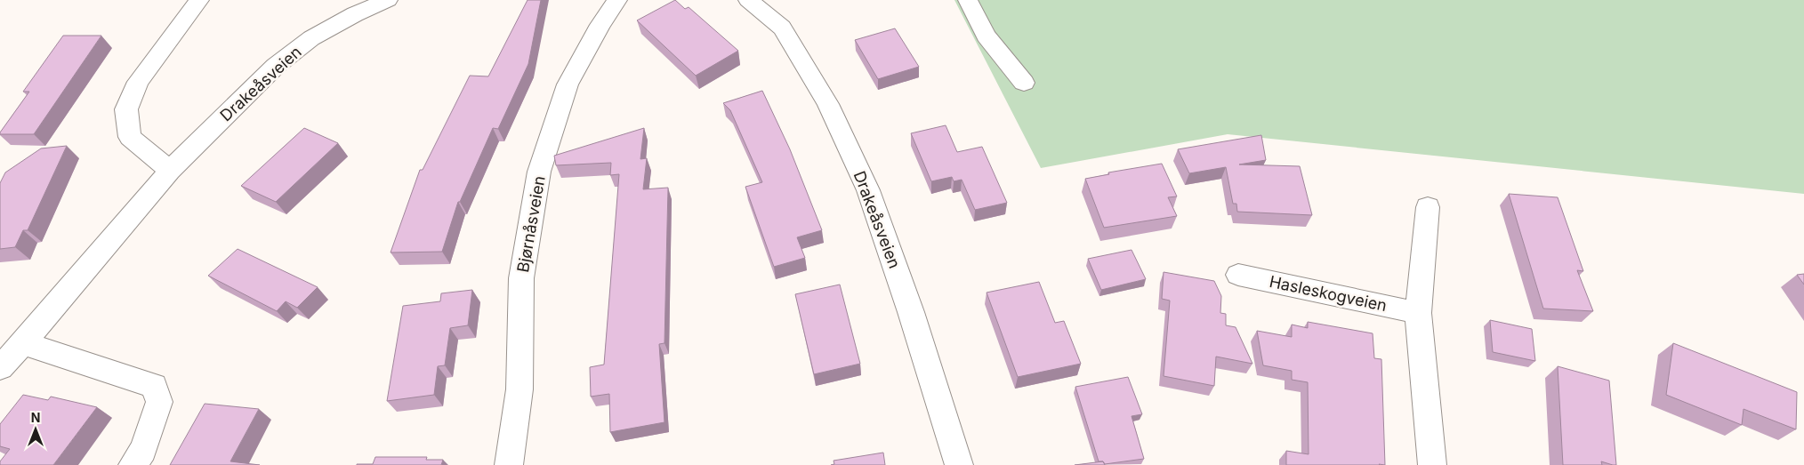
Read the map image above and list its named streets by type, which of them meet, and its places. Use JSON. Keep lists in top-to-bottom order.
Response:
{
  "streets": {
    "street": ["Drakeåsveien", "Bjørnåsveien", "Hasleskogveien"]
  },
  "north": "top"
}
